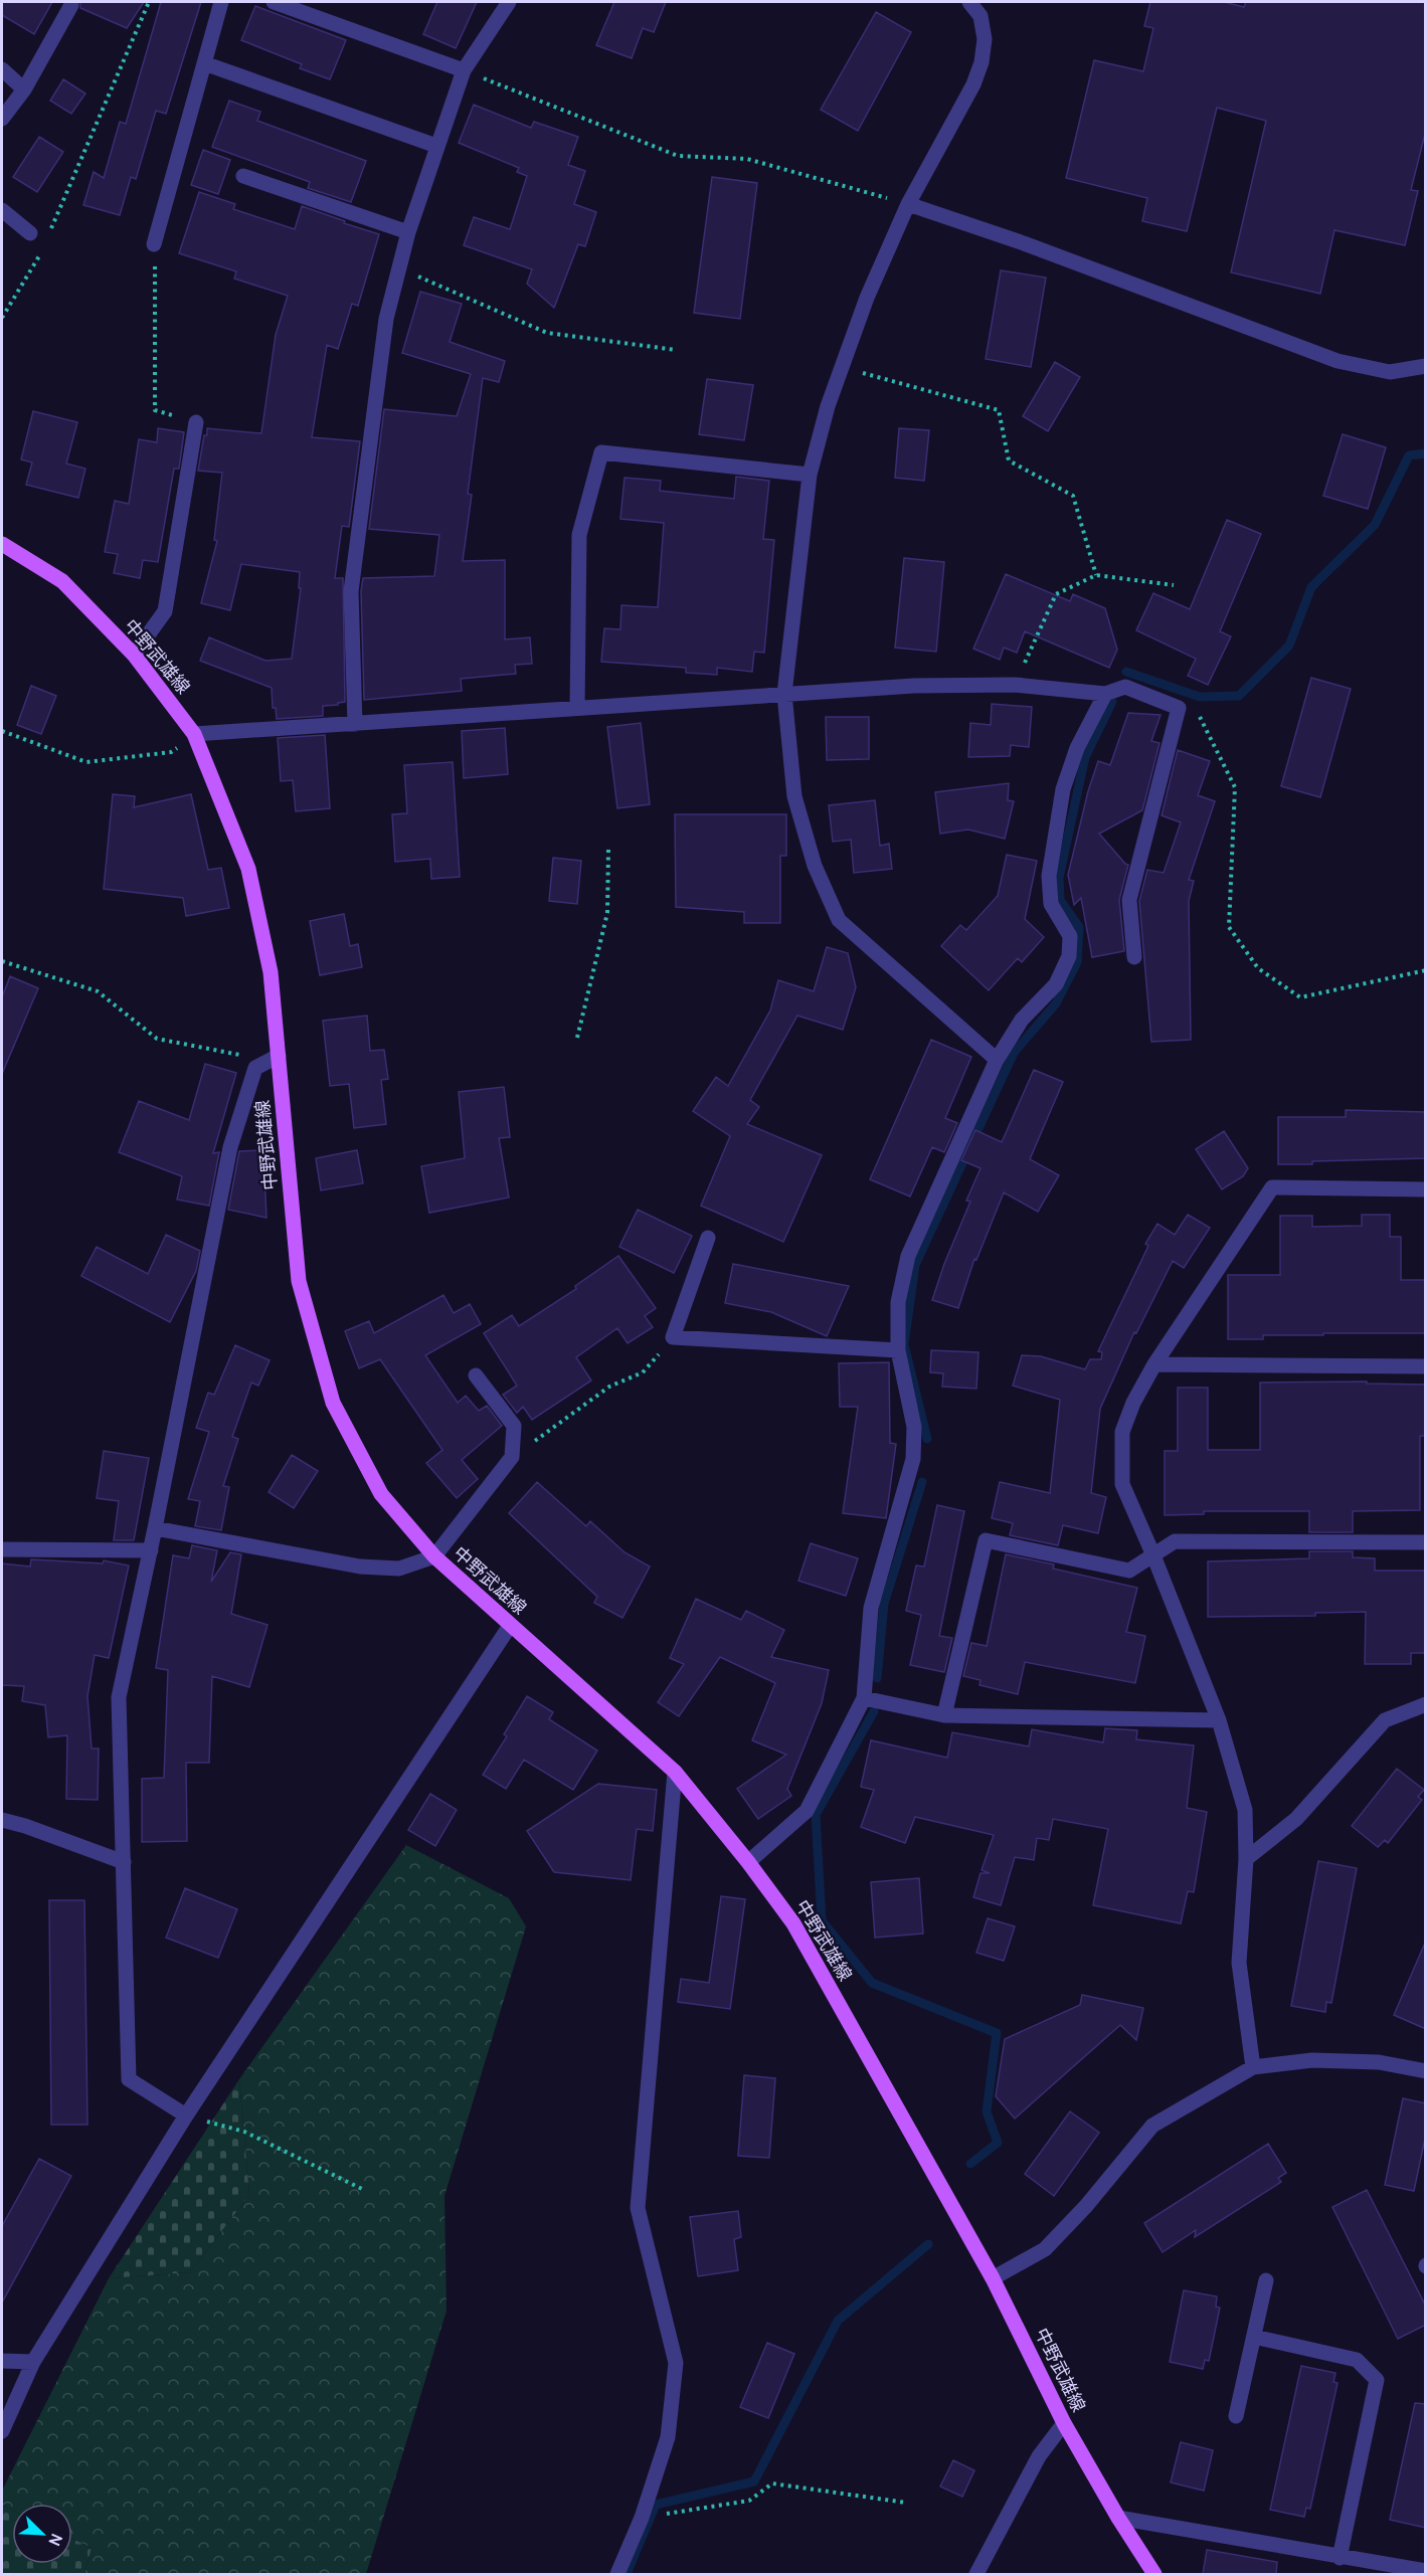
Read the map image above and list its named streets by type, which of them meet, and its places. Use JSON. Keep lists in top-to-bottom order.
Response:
{
  "streets": {
    "main road": ["中野武雄線"]
  },
  "north": "bottom right"
}
